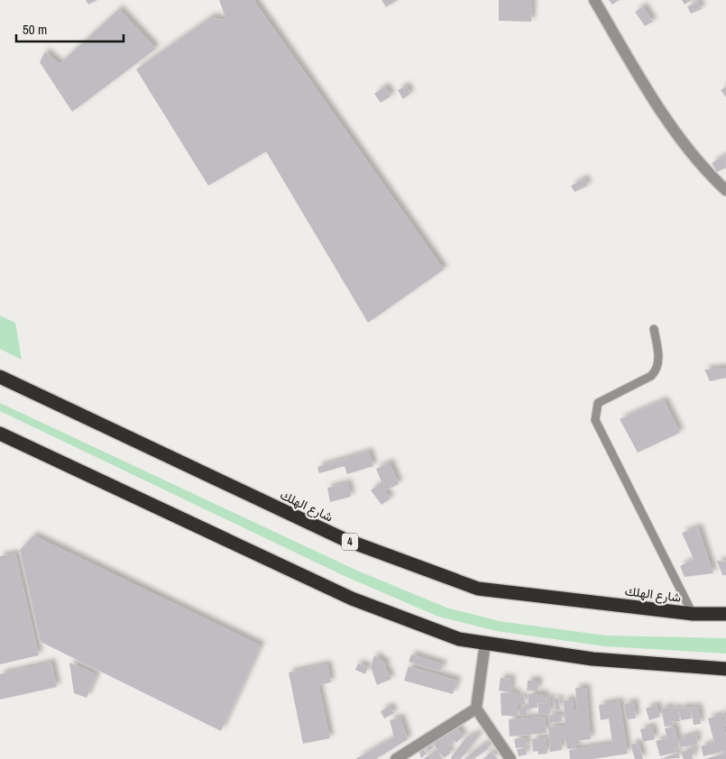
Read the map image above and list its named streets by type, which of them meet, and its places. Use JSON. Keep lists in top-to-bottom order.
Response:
{
  "streets": {
    "highway": ["شارع الهلك", "4"]
  },
  "scale_bar": "50 m"
}
